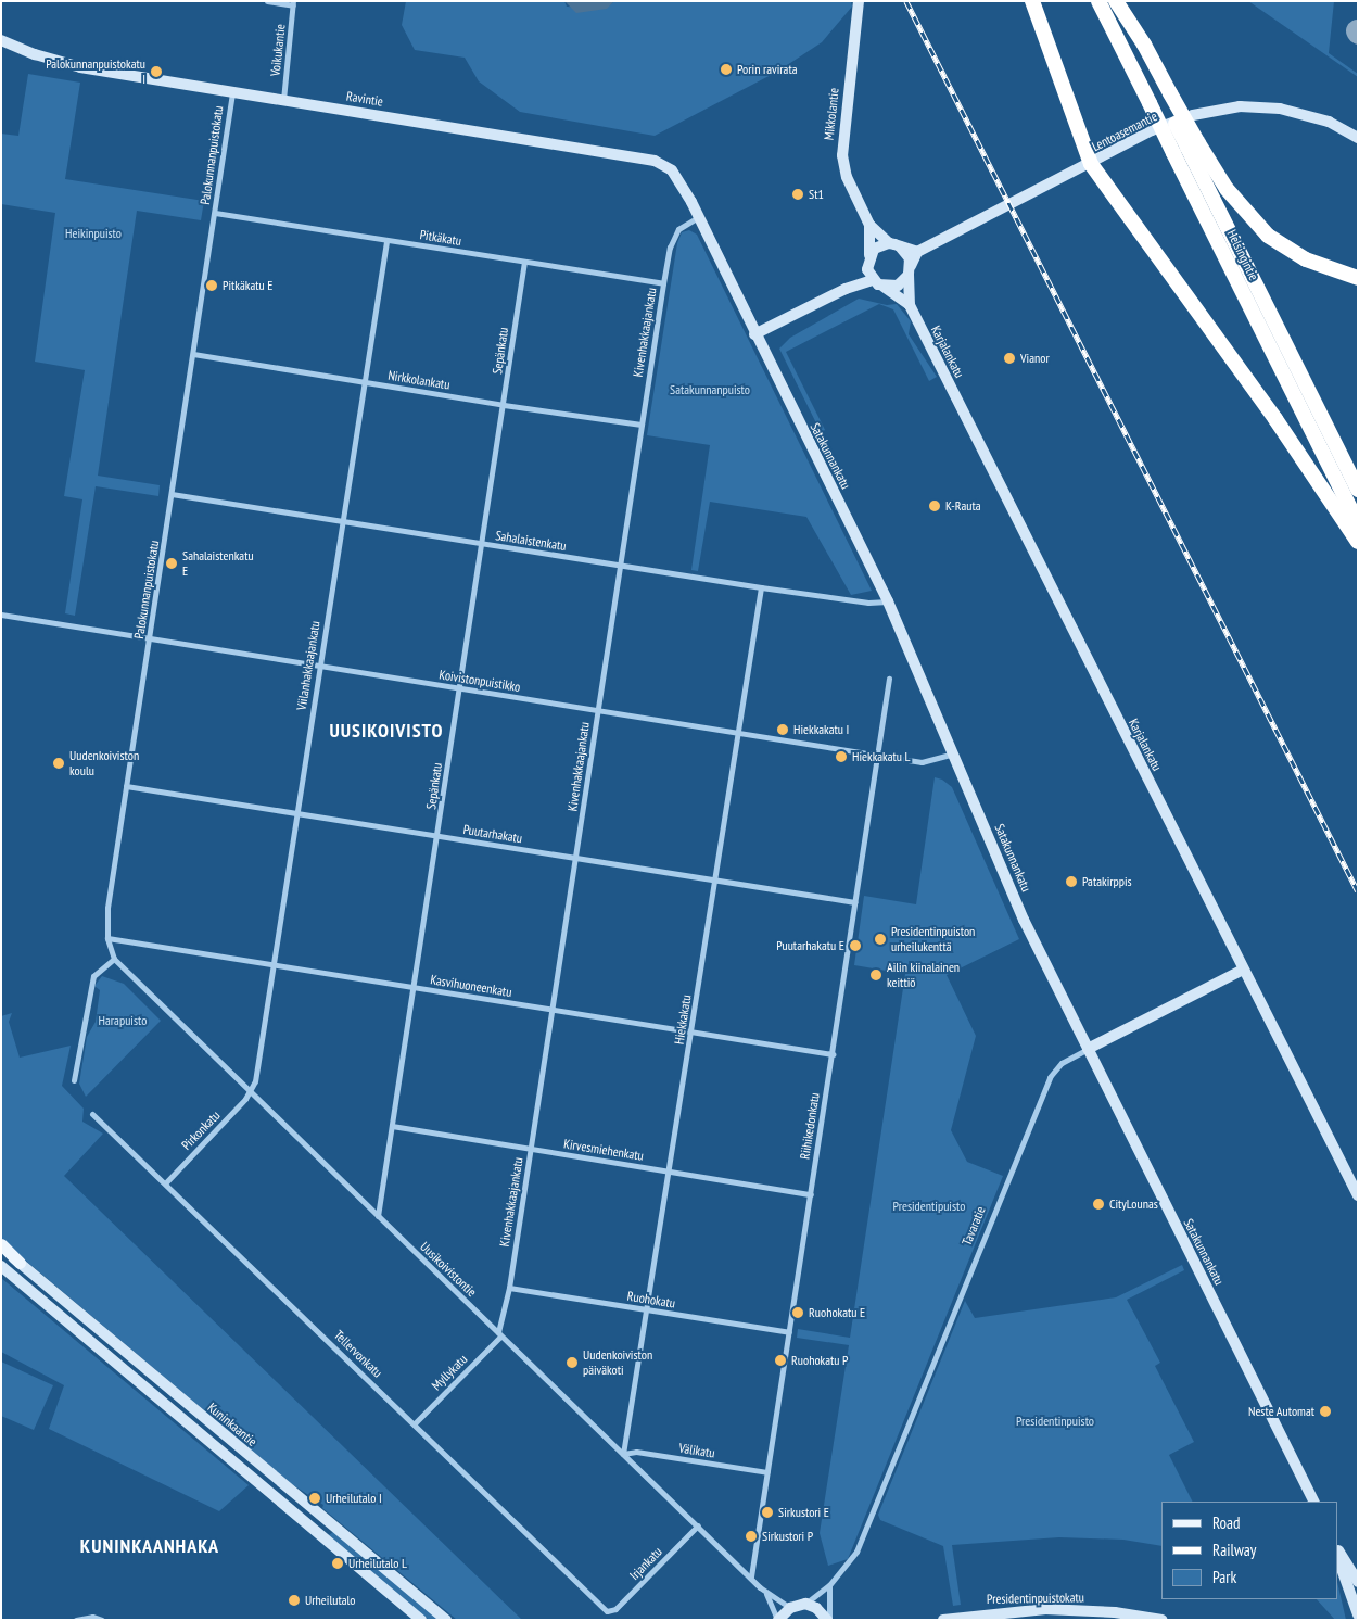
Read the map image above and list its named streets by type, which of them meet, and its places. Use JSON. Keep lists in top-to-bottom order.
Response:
{
  "streets": {
    "highway": ["Helsingintie"],
    "main road": [
      "Ravintie",
      "Mikkolantie",
      "Lentoasemantie",
      "Karjalankatu",
      "Satakunnankatu",
      "Tavaratie",
      "Kuninkaantie",
      "Presidentinpuistokatu"
    ],
    "street": [
      "Voikukantie",
      "Palokunnanpuistokatu",
      "Pitkäkatu",
      "Kivenhakkaajankatu",
      "Sepänkatu",
      "Nirkkolankatu",
      "Sahalaistenkatu",
      "Viilanhakkaajankatu",
      "Koivistonpuistikko",
      "Puutarhakatu",
      "Kasvihuoneenkatu",
      "Hiekkakatu",
      "Riihikedonkatu",
      "Pirkonkatu",
      "Kirvesmiehenkatu",
      "Uusikoivistontie",
      "Ruohokatu",
      "Tellervonkatu",
      "Myllykatu",
      "Välikatu",
      "Irjankatu"
    ]
  },
  "crossings": [
    ["Voikukantie", "Ravintie"],
    ["Ravintie", "Palokunnanpuistokatu"],
    ["Ravintie", "Kivenhakkaajankatu"],
    ["Ravintie", "Satakunnankatu"],
    ["Palokunnanpuistokatu", "Pitkäkatu"],
    ["Palokunnanpuistokatu", "Nirkkolankatu"],
    ["Palokunnanpuistokatu", "Sahalaistenkatu"],
    ["Palokunnanpuistokatu", "Koivistonpuistikko"],
    ["Palokunnanpuistokatu", "Puutarhakatu"],
    ["Palokunnanpuistokatu", "Kasvihuoneenkatu"],
    ["Palokunnanpuistokatu", "Uusikoivistontie"],
    ["Pitkäkatu", "Kivenhakkaajankatu"],
    ["Pitkäkatu", "Sepänkatu"],
    ["Pitkäkatu", "Viilanhakkaajankatu"],
    ["Kivenhakkaajankatu", "Nirkkolankatu"],
    ["Kivenhakkaajankatu", "Satakunnankatu"],
    ["Kivenhakkaajankatu", "Sahalaistenkatu"],
    ["Kivenhakkaajankatu", "Koivistonpuistikko"],
    ["Kivenhakkaajankatu", "Puutarhakatu"],
    ["Kivenhakkaajankatu", "Kasvihuoneenkatu"],
    ["Kivenhakkaajankatu", "Kirvesmiehenkatu"],
    ["Kivenhakkaajankatu", "Uusikoivistontie"],
    ["Kivenhakkaajankatu", "Ruohokatu"],
    ["Kivenhakkaajankatu", "Myllykatu"],
    ["Sepänkatu", "Nirkkolankatu"],
    ["Sepänkatu", "Sahalaistenkatu"],
    ["Sepänkatu", "Koivistonpuistikko"],
    ["Sepänkatu", "Puutarhakatu"],
    ["Sepänkatu", "Kasvihuoneenkatu"],
    ["Sepänkatu", "Kirvesmiehenkatu"],
    ["Sepänkatu", "Uusikoivistontie"],
    ["Karjalankatu", "Tavaratie"],
    ["Nirkkolankatu", "Viilanhakkaajankatu"],
    ["Satakunnankatu", "Sahalaistenkatu"],
    ["Satakunnankatu", "Koivistonpuistikko"],
    ["Satakunnankatu", "Tavaratie"],
    ["Sahalaistenkatu", "Viilanhakkaajankatu"],
    ["Sahalaistenkatu", "Hiekkakatu"],
    ["Viilanhakkaajankatu", "Koivistonpuistikko"],
    ["Viilanhakkaajankatu", "Puutarhakatu"],
    ["Viilanhakkaajankatu", "Kasvihuoneenkatu"],
    ["Viilanhakkaajankatu", "Pirkonkatu"],
    ["Viilanhakkaajankatu", "Uusikoivistontie"],
    ["Koivistonpuistikko", "Hiekkakatu"],
    ["Koivistonpuistikko", "Riihikedonkatu"],
    ["Puutarhakatu", "Hiekkakatu"],
    ["Puutarhakatu", "Riihikedonkatu"],
    ["Kasvihuoneenkatu", "Hiekkakatu"],
    ["Kasvihuoneenkatu", "Riihikedonkatu"],
    ["Hiekkakatu", "Kirvesmiehenkatu"],
    ["Hiekkakatu", "Uusikoivistontie"],
    ["Hiekkakatu", "Ruohokatu"],
    ["Hiekkakatu", "Välikatu"],
    ["Riihikedonkatu", "Kirvesmiehenkatu"],
    ["Riihikedonkatu", "Uusikoivistontie"],
    ["Riihikedonkatu", "Ruohokatu"],
    ["Riihikedonkatu", "Välikatu"],
    ["Pirkonkatu", "Uusikoivistontie"],
    ["Pirkonkatu", "Tellervonkatu"],
    ["Uusikoivistontie", "Myllykatu"],
    ["Uusikoivistontie", "Välikatu"],
    ["Uusikoivistontie", "Irjankatu"],
    ["Tellervonkatu", "Myllykatu"],
    ["Tellervonkatu", "Irjankatu"]
  ],
  "districts": ["UUSIKOIVISTO", "KUNINKAANHAKA"],
  "parks": [
    "Heikinpuisto",
    "Satakunnanpuisto",
    "Harapuisto",
    "Presidentipuisto",
    "Presidentinpuisto"
  ],
  "places": [
    "Porin ravirata",
    "Palokunnanpuistokatu I",
    "St1",
    "Pitkäkatu E",
    "Vianor",
    "K-Rauta",
    "Sahalaistenkatu E",
    "Hiekkakatu I",
    "Hiekkakatu L",
    "Uudenkoiviston koulu",
    "Patakirppis",
    "Presidentinpuiston urheilukenttä",
    "Puutarhakatu E",
    "Ailin kiinalainen keittiö",
    "CityLounas",
    "Ruohokatu E",
    "Ruohokatu P",
    "Uudenkoiviston päiväkoti",
    "Neste Automat",
    "Urheilutalo I",
    "Sirkustori E",
    "Sirkustori P",
    "Urheilutalo L",
    "Urheilutalo"
  ],
  "legend": ["Road", "Railway", "Park"]
}
